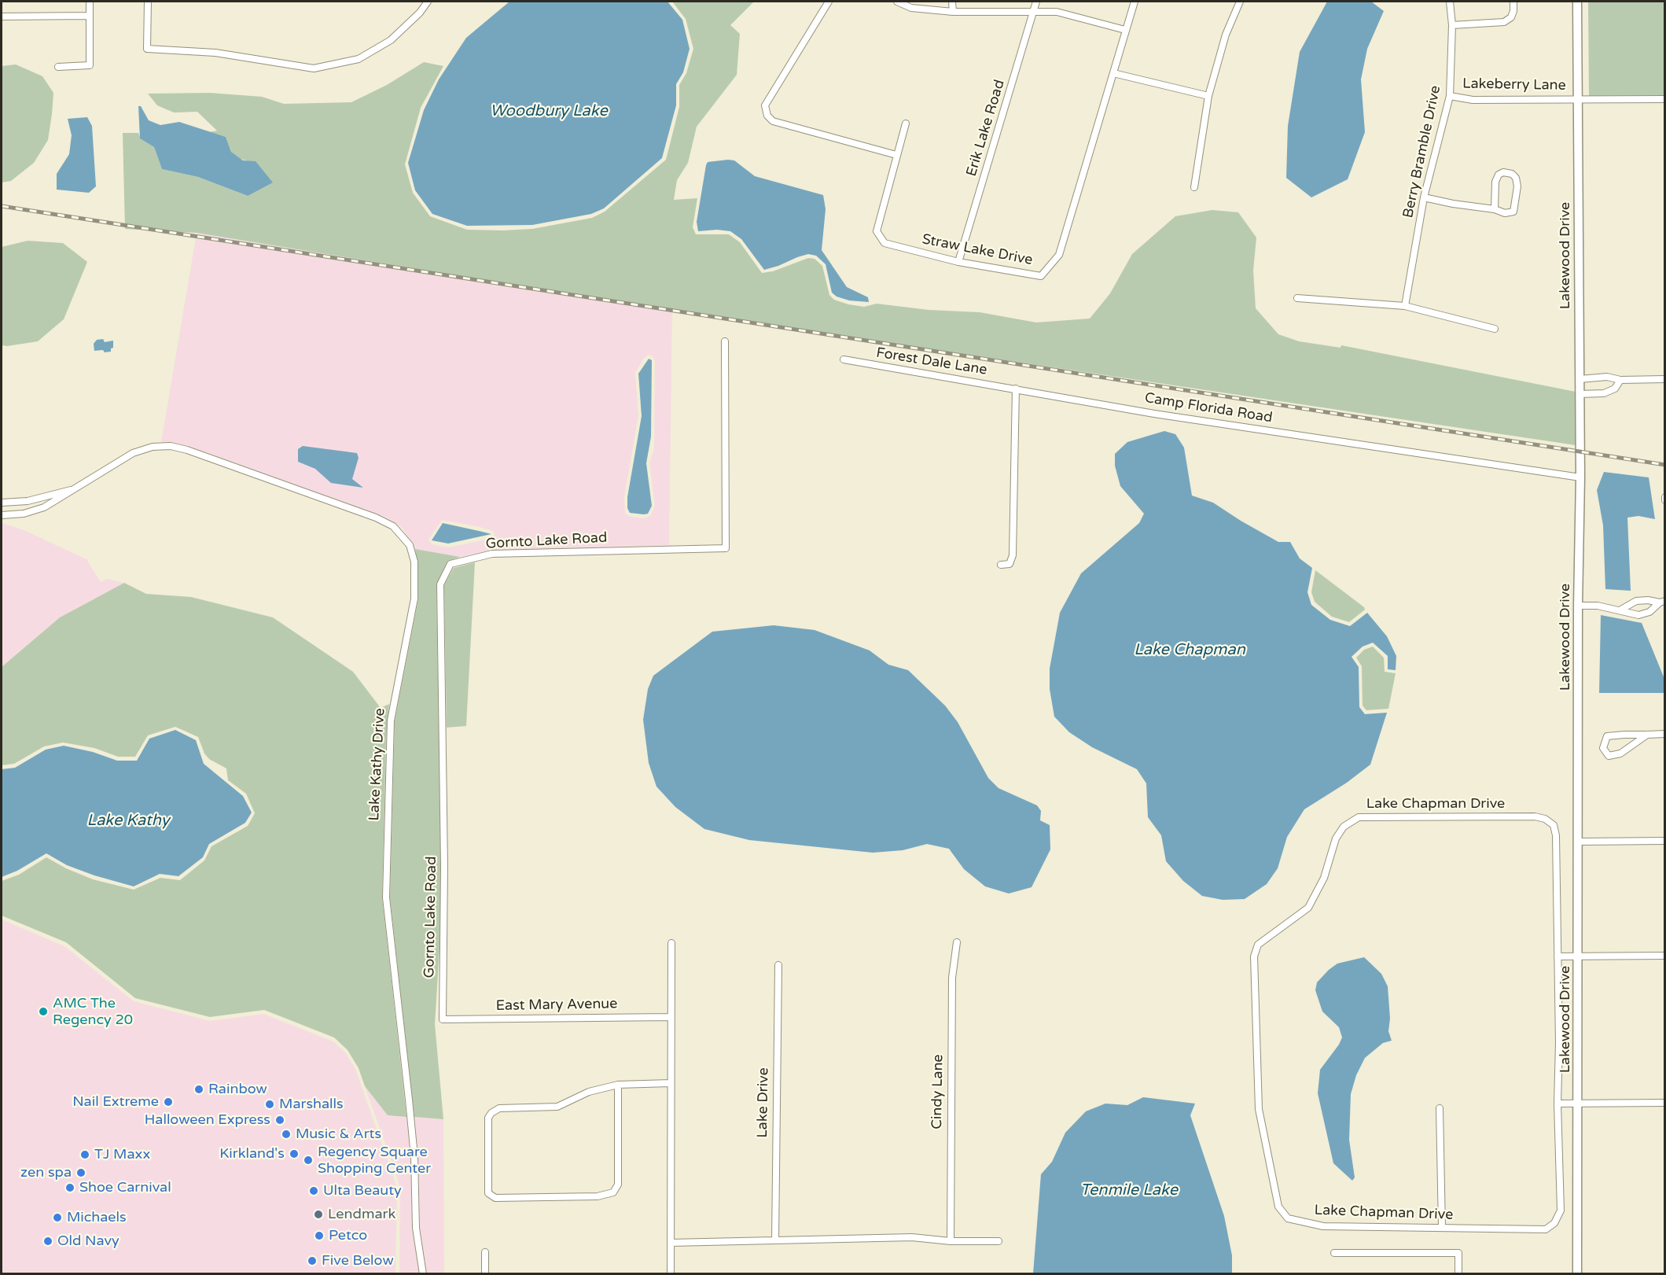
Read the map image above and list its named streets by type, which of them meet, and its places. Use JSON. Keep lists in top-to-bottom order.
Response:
{
  "streets": {
    "street": [
      "Lakeberry Lane",
      "Erik Lake Road",
      "Berry Bramble Drive",
      "Straw Lake Drive",
      "Lakewood Drive",
      "Forest Dale Lane",
      "Camp Florida Road",
      "Gornto Lake Road",
      "Lake Kathy Drive",
      "Lake Chapman Drive",
      "East Mary Avenue",
      "Cindy Lane",
      "Lake Drive"
    ]
  },
  "crossings": [
    ["Lakeberry Lane", "Berry Bramble Drive"],
    ["Lakeberry Lane", "Lakewood Drive"],
    ["Erik Lake Road", "Straw Lake Drive"],
    ["Lakewood Drive", "Camp Florida Road"],
    ["Forest Dale Lane", "Camp Florida Road"],
    ["Gornto Lake Road", "East Mary Avenue"]
  ],
  "water": [
    "Woodbury Lake",
    "Lake Chapman",
    "Lake Kathy",
    "Tenmile Lake"
  ],
  "places": [
    "AMC The Regency 20",
    "Rainbow",
    "Nail Extreme",
    "Marshalls",
    "Halloween Express",
    "Music & Arts",
    "Kirkland's",
    "TJ Maxx",
    "Regency Square Shopping Center",
    "zen spa",
    "Shoe Carnival",
    "Ulta Beauty",
    "Lendmark",
    "Michaels",
    "Petco",
    "Old Navy",
    "Five Below"
  ]
}
